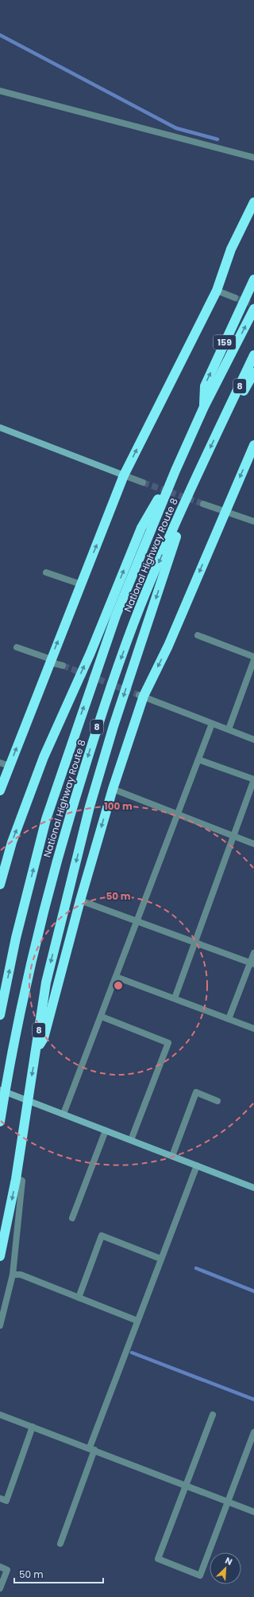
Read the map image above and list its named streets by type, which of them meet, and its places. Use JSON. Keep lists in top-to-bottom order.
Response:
{
  "streets": {
    "highway": ["159", "8", "National Highway Route 8"]
  },
  "crossings": [
    ["159", "National Highway Route 8"],
    ["8", "National Highway Route 8"]
  ],
  "scale_bar": "50 m",
  "north": "top right",
  "rings": ["100 m", "50 m"]
}
